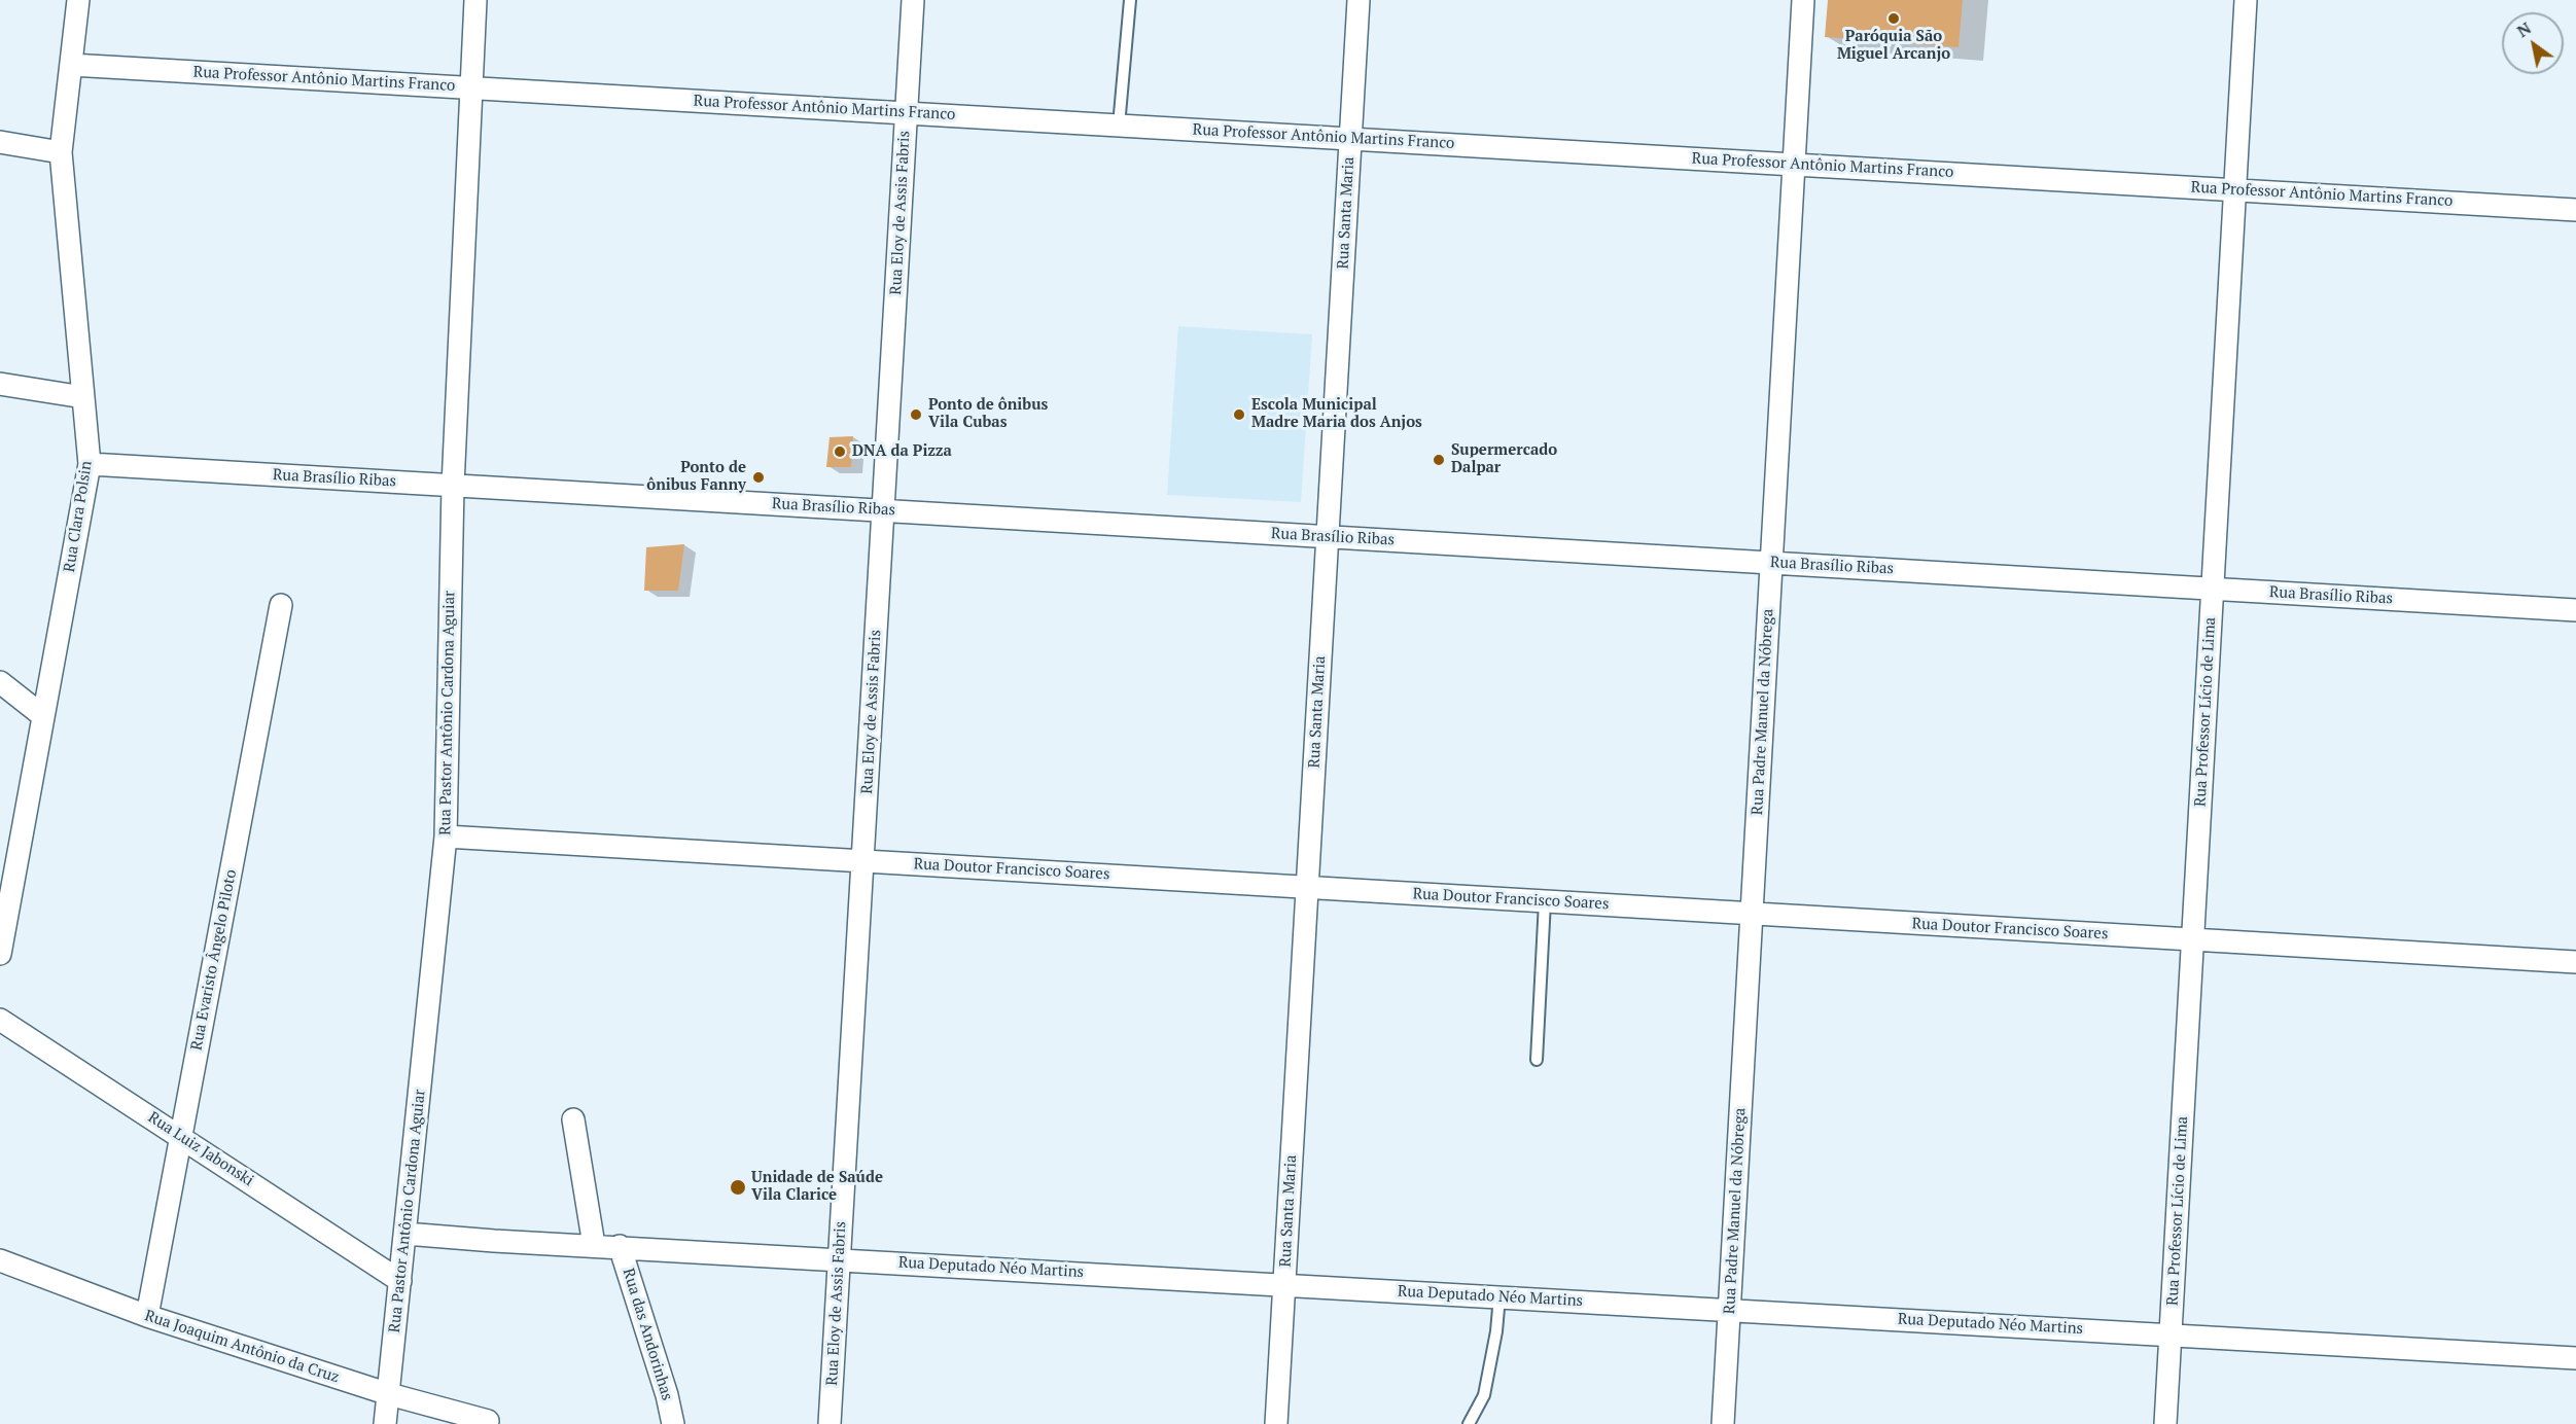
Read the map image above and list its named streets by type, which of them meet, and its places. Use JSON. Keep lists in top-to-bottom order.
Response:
{
  "streets": {
    "street": [
      "Rua Professor Antônio Martins Franco",
      "Rua Eloy de Assis Fabris",
      "Rua Santa Maria",
      "Rua Brasílio Ribas",
      "Rua Clara Polsin",
      "Rua Padre Manuel da Nóbrega",
      "Rua Professor Lício de Lima",
      "Rua Pastor Antônio Cardona Aguiar",
      "Rua Doutor Francisco Soares",
      "Rua Evaristo Ângelo Piloto",
      "Rua Luiz Jabonski",
      "Rua Deputado Néo Martins",
      "Rua das Andorinhas",
      "Rua Joaquim Antônio da Cruz"
    ]
  },
  "crossings": [
    ["Rua Professor Antônio Martins Franco", "Rua Eloy de Assis Fabris"],
    ["Rua Professor Antônio Martins Franco", "Rua Santa Maria"],
    ["Rua Professor Antônio Martins Franco", "Rua Clara Polsin"],
    ["Rua Professor Antônio Martins Franco", "Rua Padre Manuel da Nóbrega"],
    ["Rua Professor Antônio Martins Franco", "Rua Professor Lício de Lima"],
    ["Rua Professor Antônio Martins Franco", "Rua Pastor Antônio Cardona Aguiar"],
    ["Rua Eloy de Assis Fabris", "Rua Brasílio Ribas"],
    ["Rua Eloy de Assis Fabris", "Rua Doutor Francisco Soares"],
    ["Rua Eloy de Assis Fabris", "Rua Deputado Néo Martins"],
    ["Rua Santa Maria", "Rua Brasílio Ribas"],
    ["Rua Santa Maria", "Rua Doutor Francisco Soares"],
    ["Rua Santa Maria", "Rua Deputado Néo Martins"],
    ["Rua Brasílio Ribas", "Rua Clara Polsin"],
    ["Rua Brasílio Ribas", "Rua Padre Manuel da Nóbrega"],
    ["Rua Brasílio Ribas", "Rua Professor Lício de Lima"],
    ["Rua Brasílio Ribas", "Rua Pastor Antônio Cardona Aguiar"],
    ["Rua Padre Manuel da Nóbrega", "Rua Doutor Francisco Soares"],
    ["Rua Padre Manuel da Nóbrega", "Rua Deputado Néo Martins"],
    ["Rua Professor Lício de Lima", "Rua Doutor Francisco Soares"],
    ["Rua Professor Lício de Lima", "Rua Deputado Néo Martins"],
    ["Rua Pastor Antônio Cardona Aguiar", "Rua Doutor Francisco Soares"],
    ["Rua Pastor Antônio Cardona Aguiar", "Rua Luiz Jabonski"],
    ["Rua Pastor Antônio Cardona Aguiar", "Rua Deputado Néo Martins"],
    ["Rua Pastor Antônio Cardona Aguiar", "Rua Joaquim Antônio da Cruz"],
    ["Rua Evaristo Ângelo Piloto", "Rua Luiz Jabonski"],
    ["Rua Evaristo Ângelo Piloto", "Rua Joaquim Antônio da Cruz"],
    ["Rua Deputado Néo Martins", "Rua das Andorinhas"]
  ],
  "places": [
    "Paróquia São Miguel Arcanjo",
    "Ponto de ônibus Vila Cubas",
    "Escola Municipal Madre Maria dos Anjos",
    "DNA da Pizza",
    "Supermercado Dalpar",
    "Ponto de ônibus Fanny",
    "Unidade de Saúde Vila Clarice"
  ],
  "north": "top left"
}
